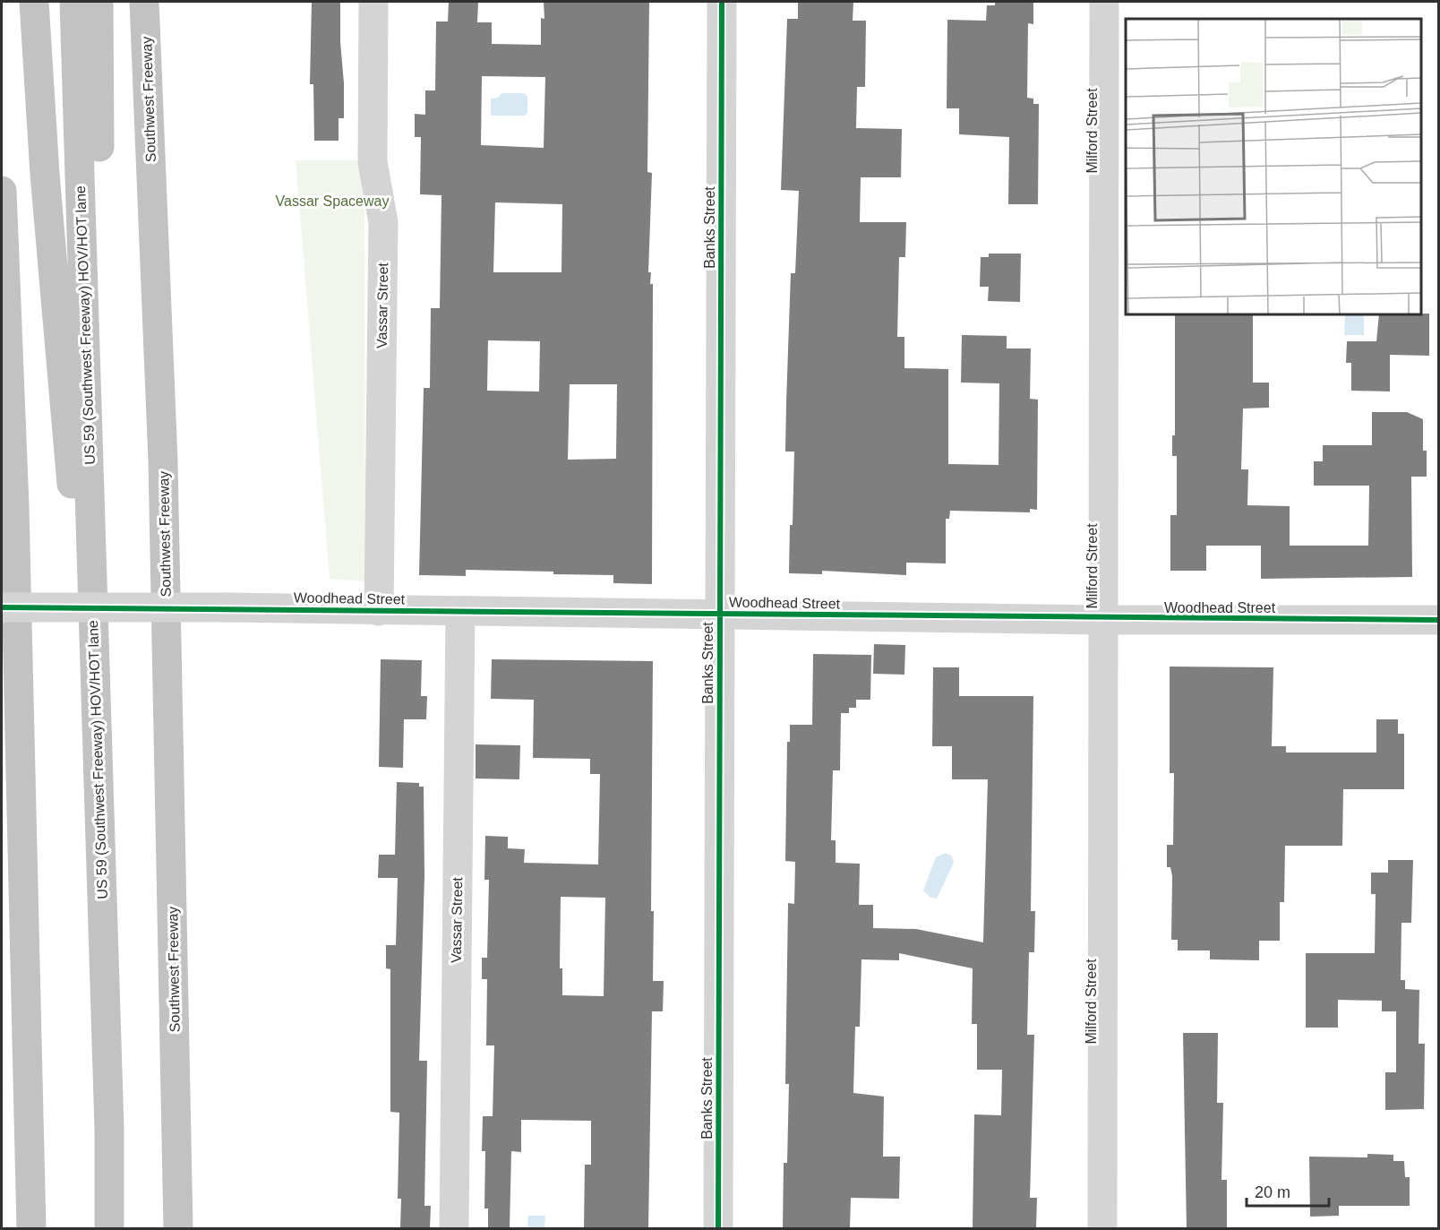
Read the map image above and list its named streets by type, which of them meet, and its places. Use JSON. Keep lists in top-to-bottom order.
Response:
{
  "streets": {
    "highway": ["Southwest Freeway", "US 59 (Southwest Freeway) HOV/HOT lane"],
    "street": [
      "Milford Street",
      "Banks Street",
      "Vassar Street",
      "Woodhead Street"
    ]
  },
  "crossings": [
    ["Milford Street", "Woodhead Street"],
    ["Banks Street", "Woodhead Street"],
    ["Vassar Street", "Woodhead Street"]
  ],
  "parks": ["Vassar Spaceway"],
  "scale_bar": "20 m"
}
